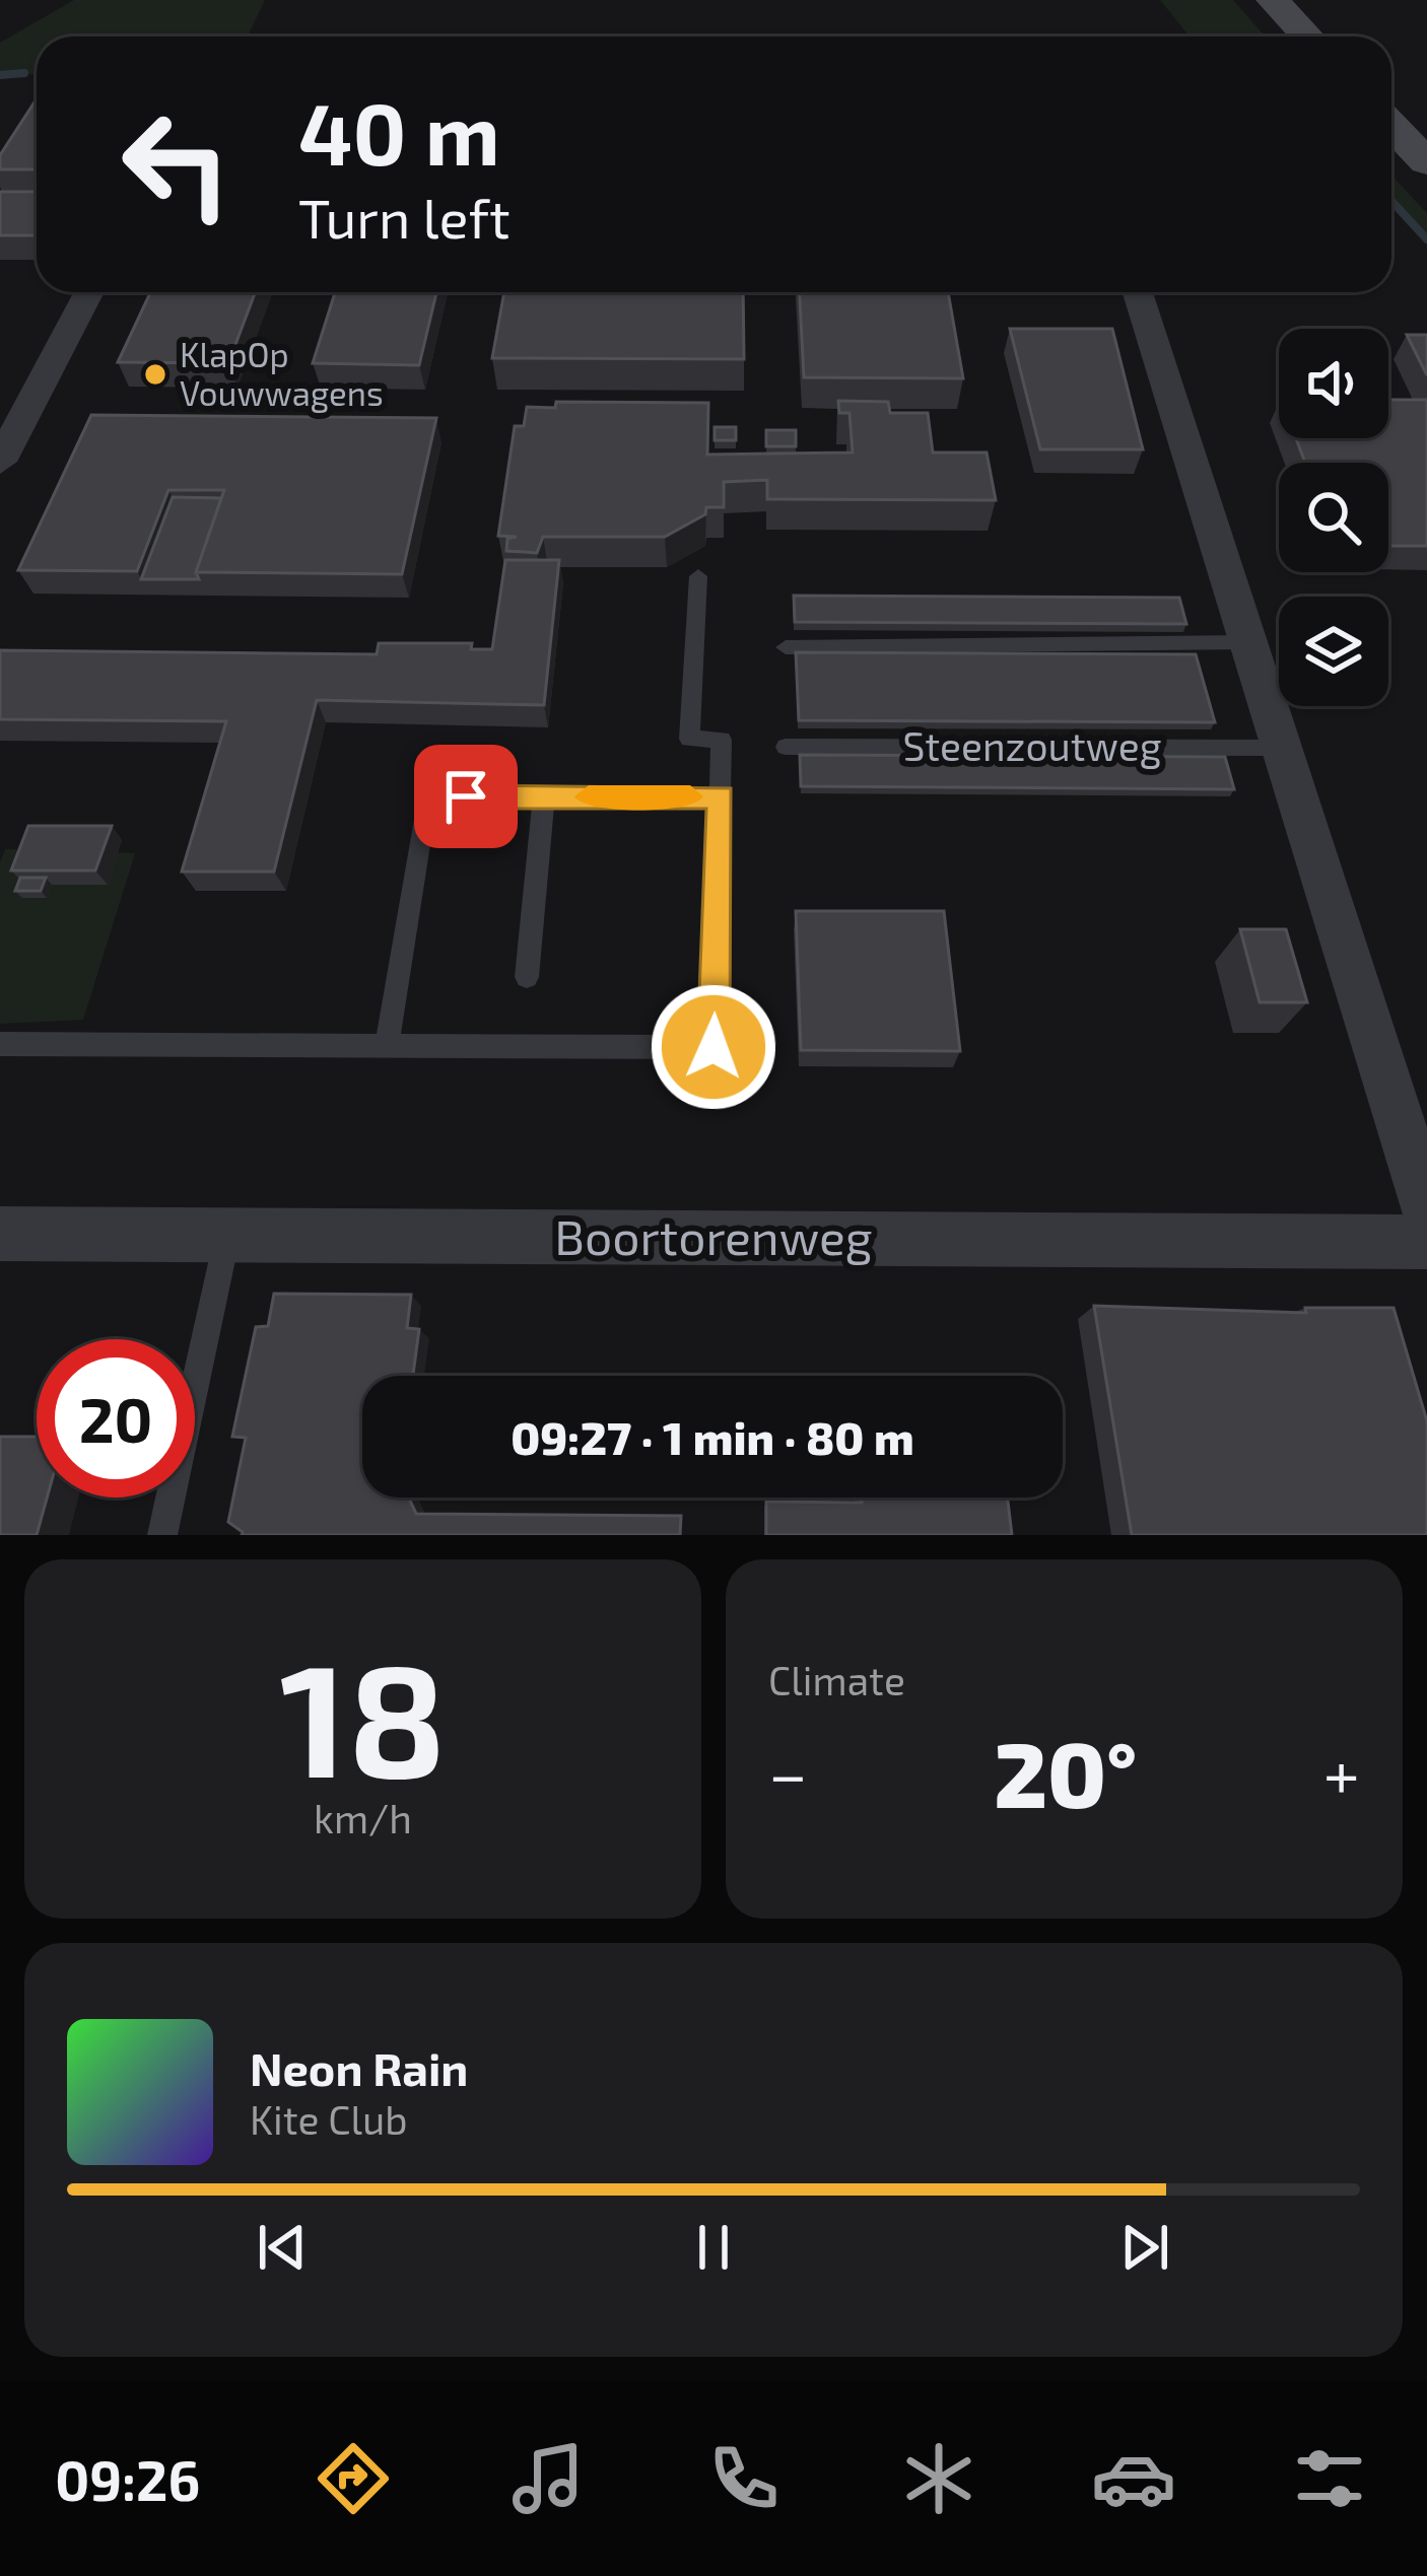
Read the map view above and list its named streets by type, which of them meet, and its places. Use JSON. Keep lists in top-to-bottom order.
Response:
{
  "streets": {
    "street": ["Boortorenweg"],
    "lane": ["Steenzoutweg"]
  },
  "places": ["KlapOp Vouwwagens"],
  "page": {
    "turn": ["40 m", "Turn left"],
    "limit": "20",
    "trip": "09:27 · 1 min · 80 m",
    "tile": [
      ["18", "km/h"],
      "Climate"
    ],
    "heat": ["−", "20°", "+"],
    "song": ["Neon Rain", "Kite Club"],
    "tabs": "09:26"
  }
}
